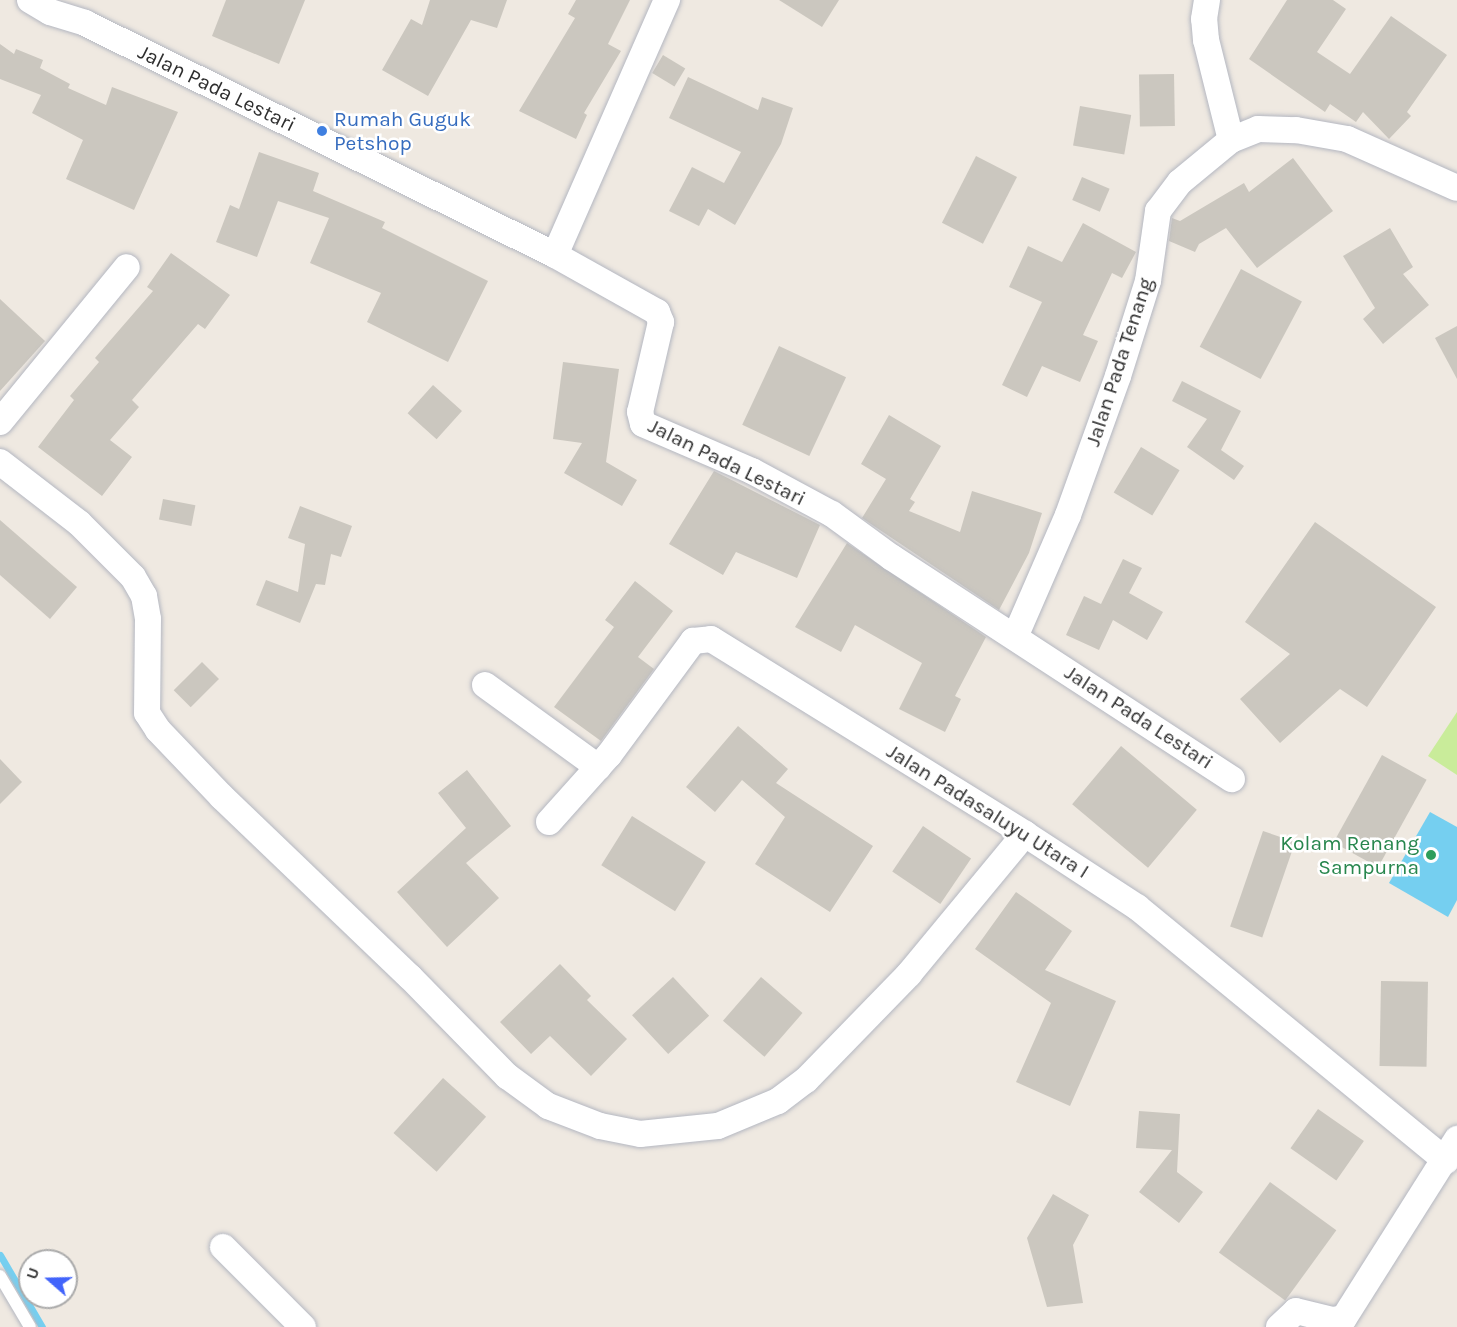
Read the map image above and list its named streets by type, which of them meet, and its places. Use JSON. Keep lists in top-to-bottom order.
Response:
{
  "streets": {
    "street": ["Jalan Pada Lestari", "Jalan Pada Tenang", "Jalan Padasaluyu Utara I"]
  },
  "crossings": [
    ["Jalan Pada Lestari", "Jalan Pada Tenang"]
  ],
  "places": ["Rumah Guguk Petshop", "Kolam Renang Sampurna"],
  "north": "left"
}
